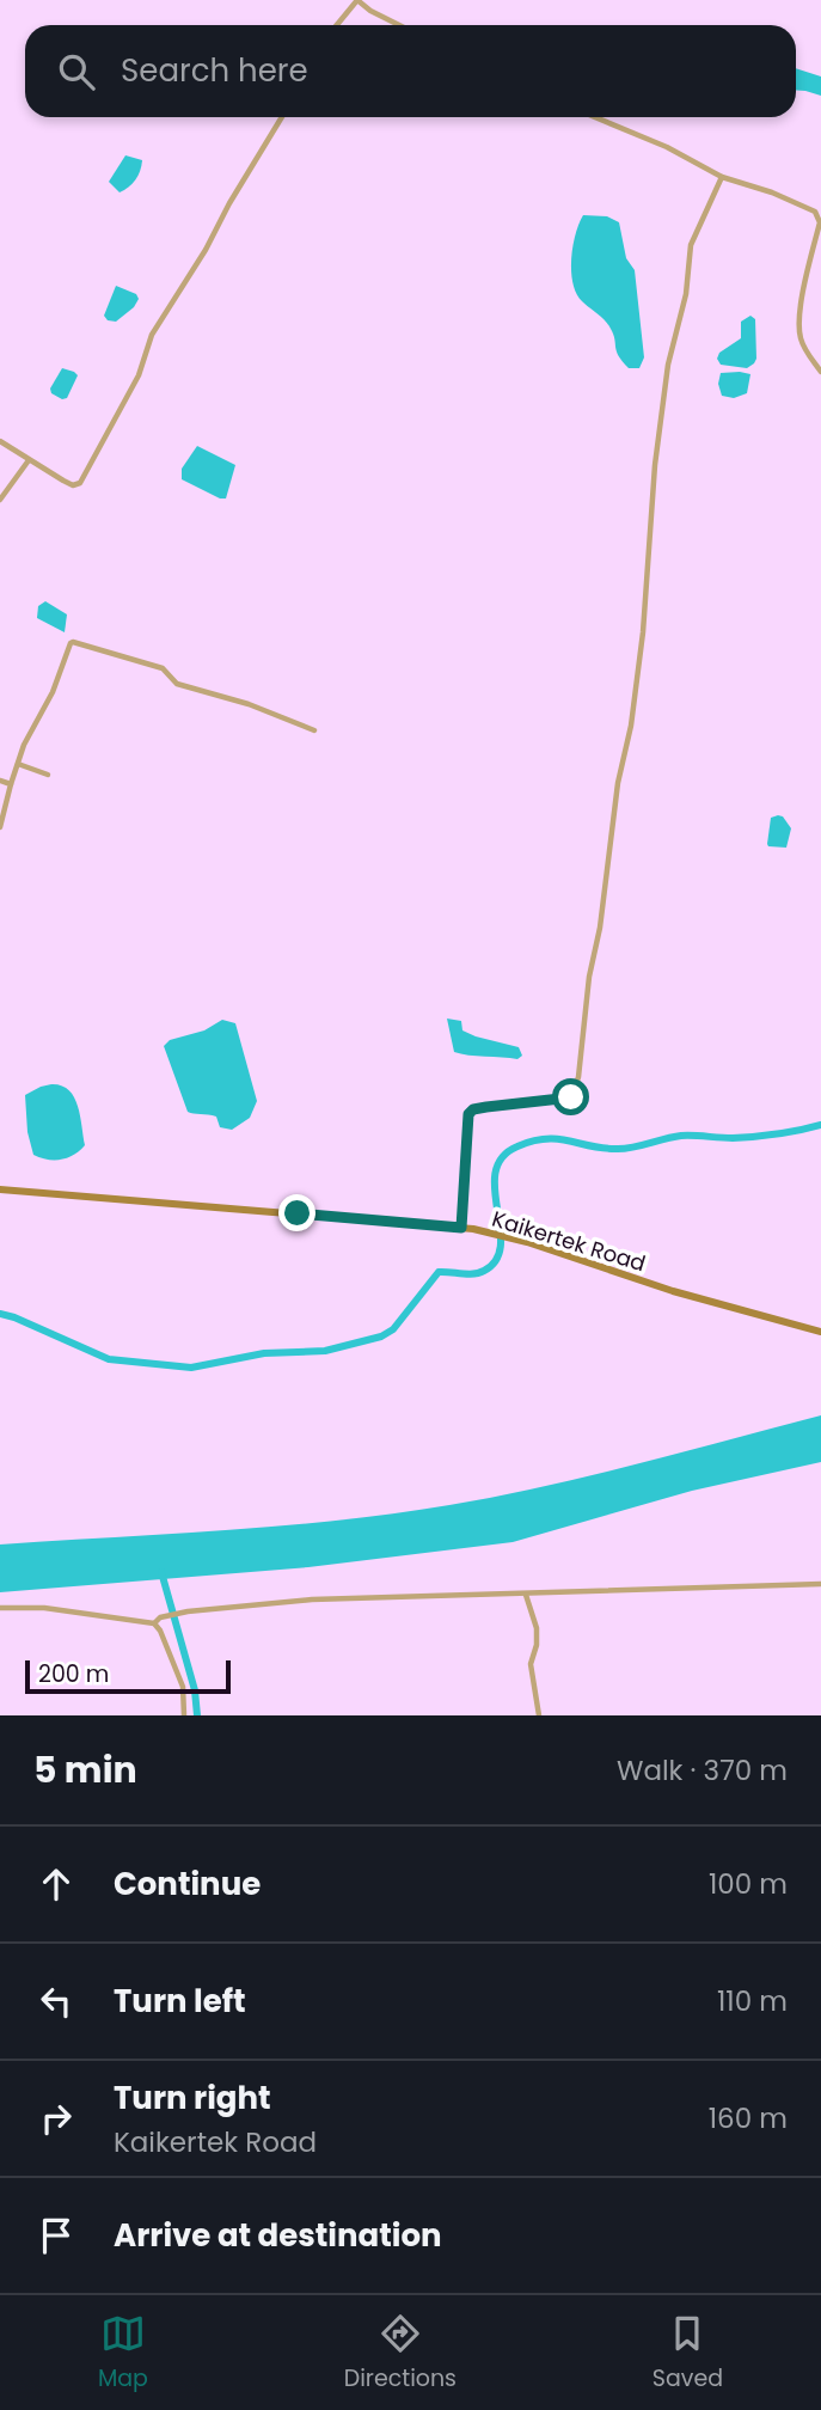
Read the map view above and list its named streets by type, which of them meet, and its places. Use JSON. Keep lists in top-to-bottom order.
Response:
{
  "streets": {
    "main road": ["Kaikertek Road"]
  },
  "scale_bar": "200 m",
  "page": {
    "search": "Search here",
    "scale": "200 m",
    "heading": ["5 min", "Walk · 370 m"],
    "list": [
      ["Continue", "100 m"],
      ["Turn left", "110 m"],
      ["Turn right", "Kaikertek Road", "160 m"],
      "Arrive at destination"
    ],
    "nav": ["Map", "Directions", "Saved"]
  }
}
